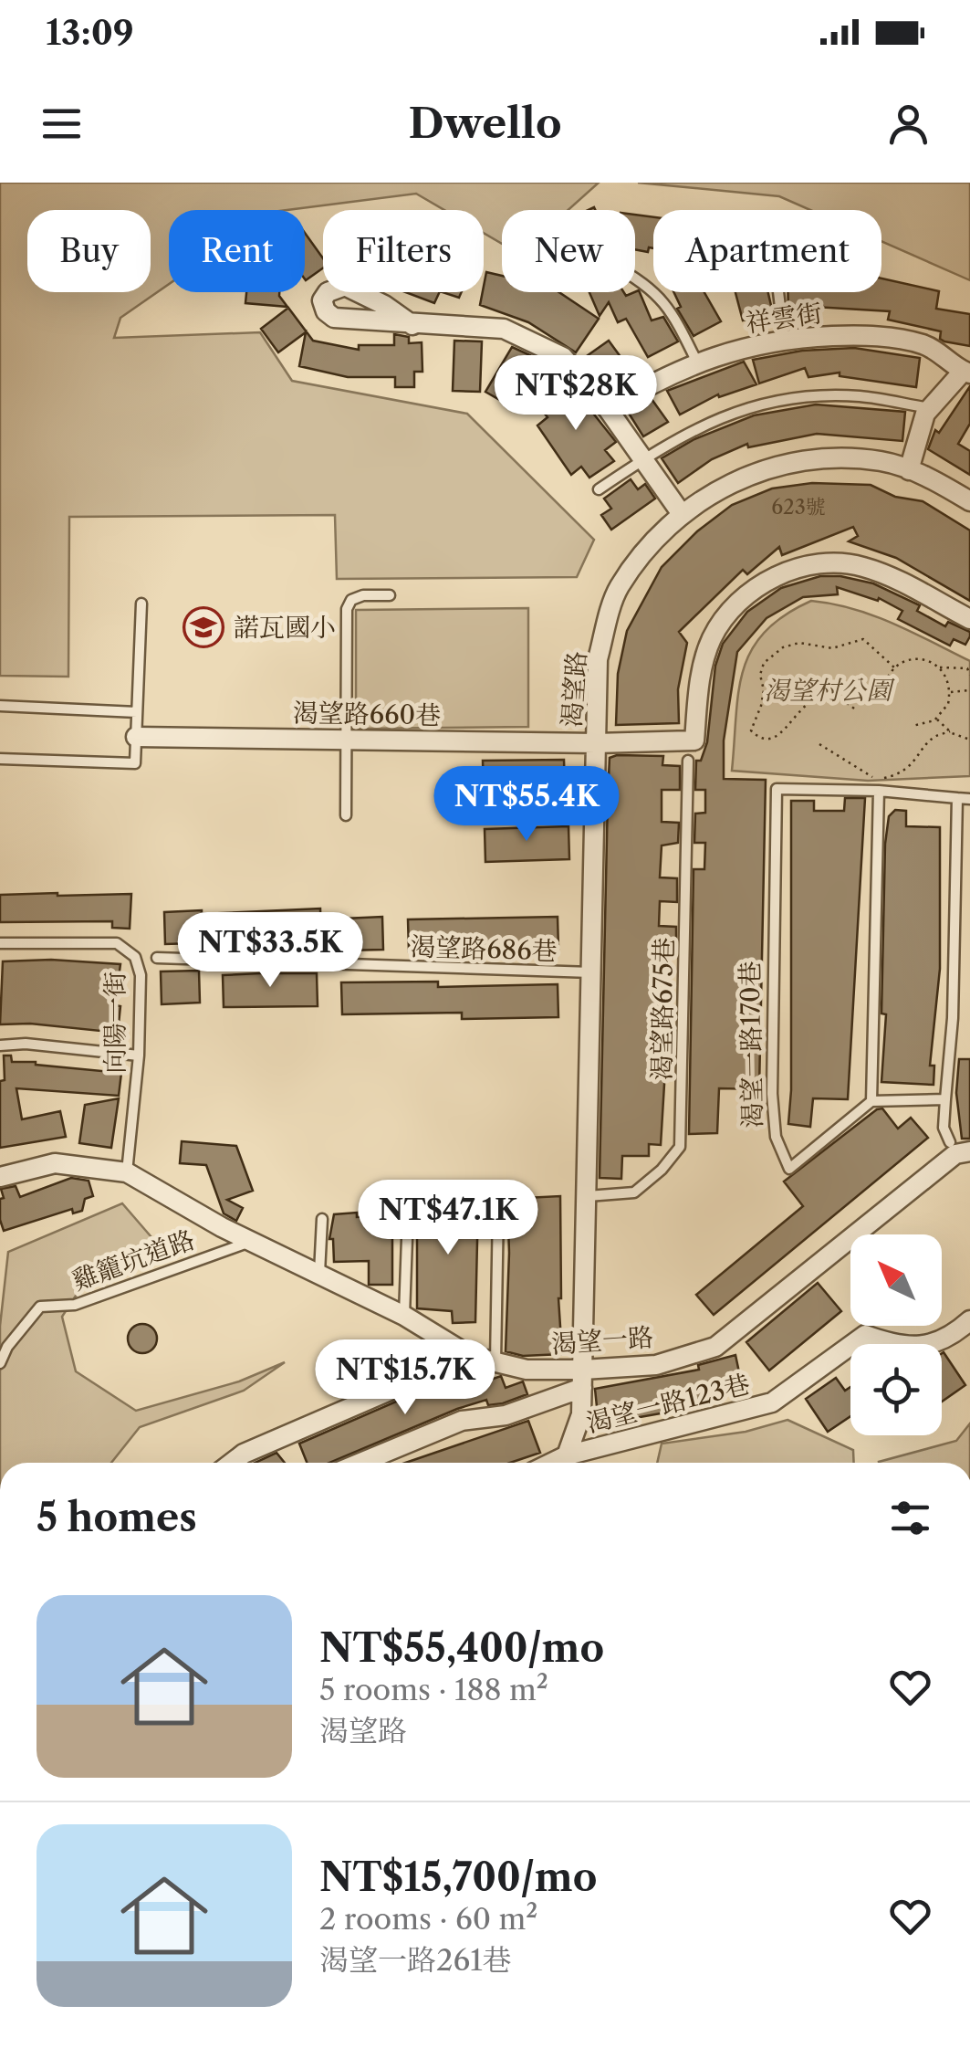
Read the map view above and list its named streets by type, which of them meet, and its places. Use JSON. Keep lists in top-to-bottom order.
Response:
{
  "streets": {
    "street": [
      "祥雲街",
      "渴望路",
      "渴望路660巷",
      "渴望一路",
      "渴望一路123巷"
    ],
    "lane": [
      "渴望路686巷",
      "渴望路675巷",
      "向陽一街",
      "渴望一路170巷",
      "雞籠坑道路"
    ]
  },
  "crossings": [
    ["渴望路", "渴望路660巷"],
    ["渴望路", "渴望路686巷"],
    ["渴望路", "渴望路675巷"],
    ["渴望路", "渴望一路"],
    ["渴望路", "渴望一路123巷"],
    ["向陽一街", "渴望一路"],
    ["雞籠坑道路", "渴望一路"]
  ],
  "parks": ["渴望村公園"],
  "places": {
    "school or university": ["諾瓦國小"]
  },
  "house_numbers": ["623號"],
  "north": "top left",
  "page": {
    "status": "13:09",
    "header": "Dwello",
    "chip": [
      "Buy",
      "Rent",
      "Filters",
      "New",
      "Apartment"
    ],
    "price": [
      "NT$28K",
      "NT$55.4K",
      "NT$33.5K",
      "NT$47.1K",
      "NT$15.7K"
    ],
    "heading": "5 homes",
    "list": [
      {
        "name": "NT$55,400/mo",
        "note": "5 rooms · 188 m² · 渴望路"
      },
      {
        "name": "NT$15,700/mo",
        "note": "2 rooms · 60 m² · 渴望一路261巷"
      }
    ]
  }
}
